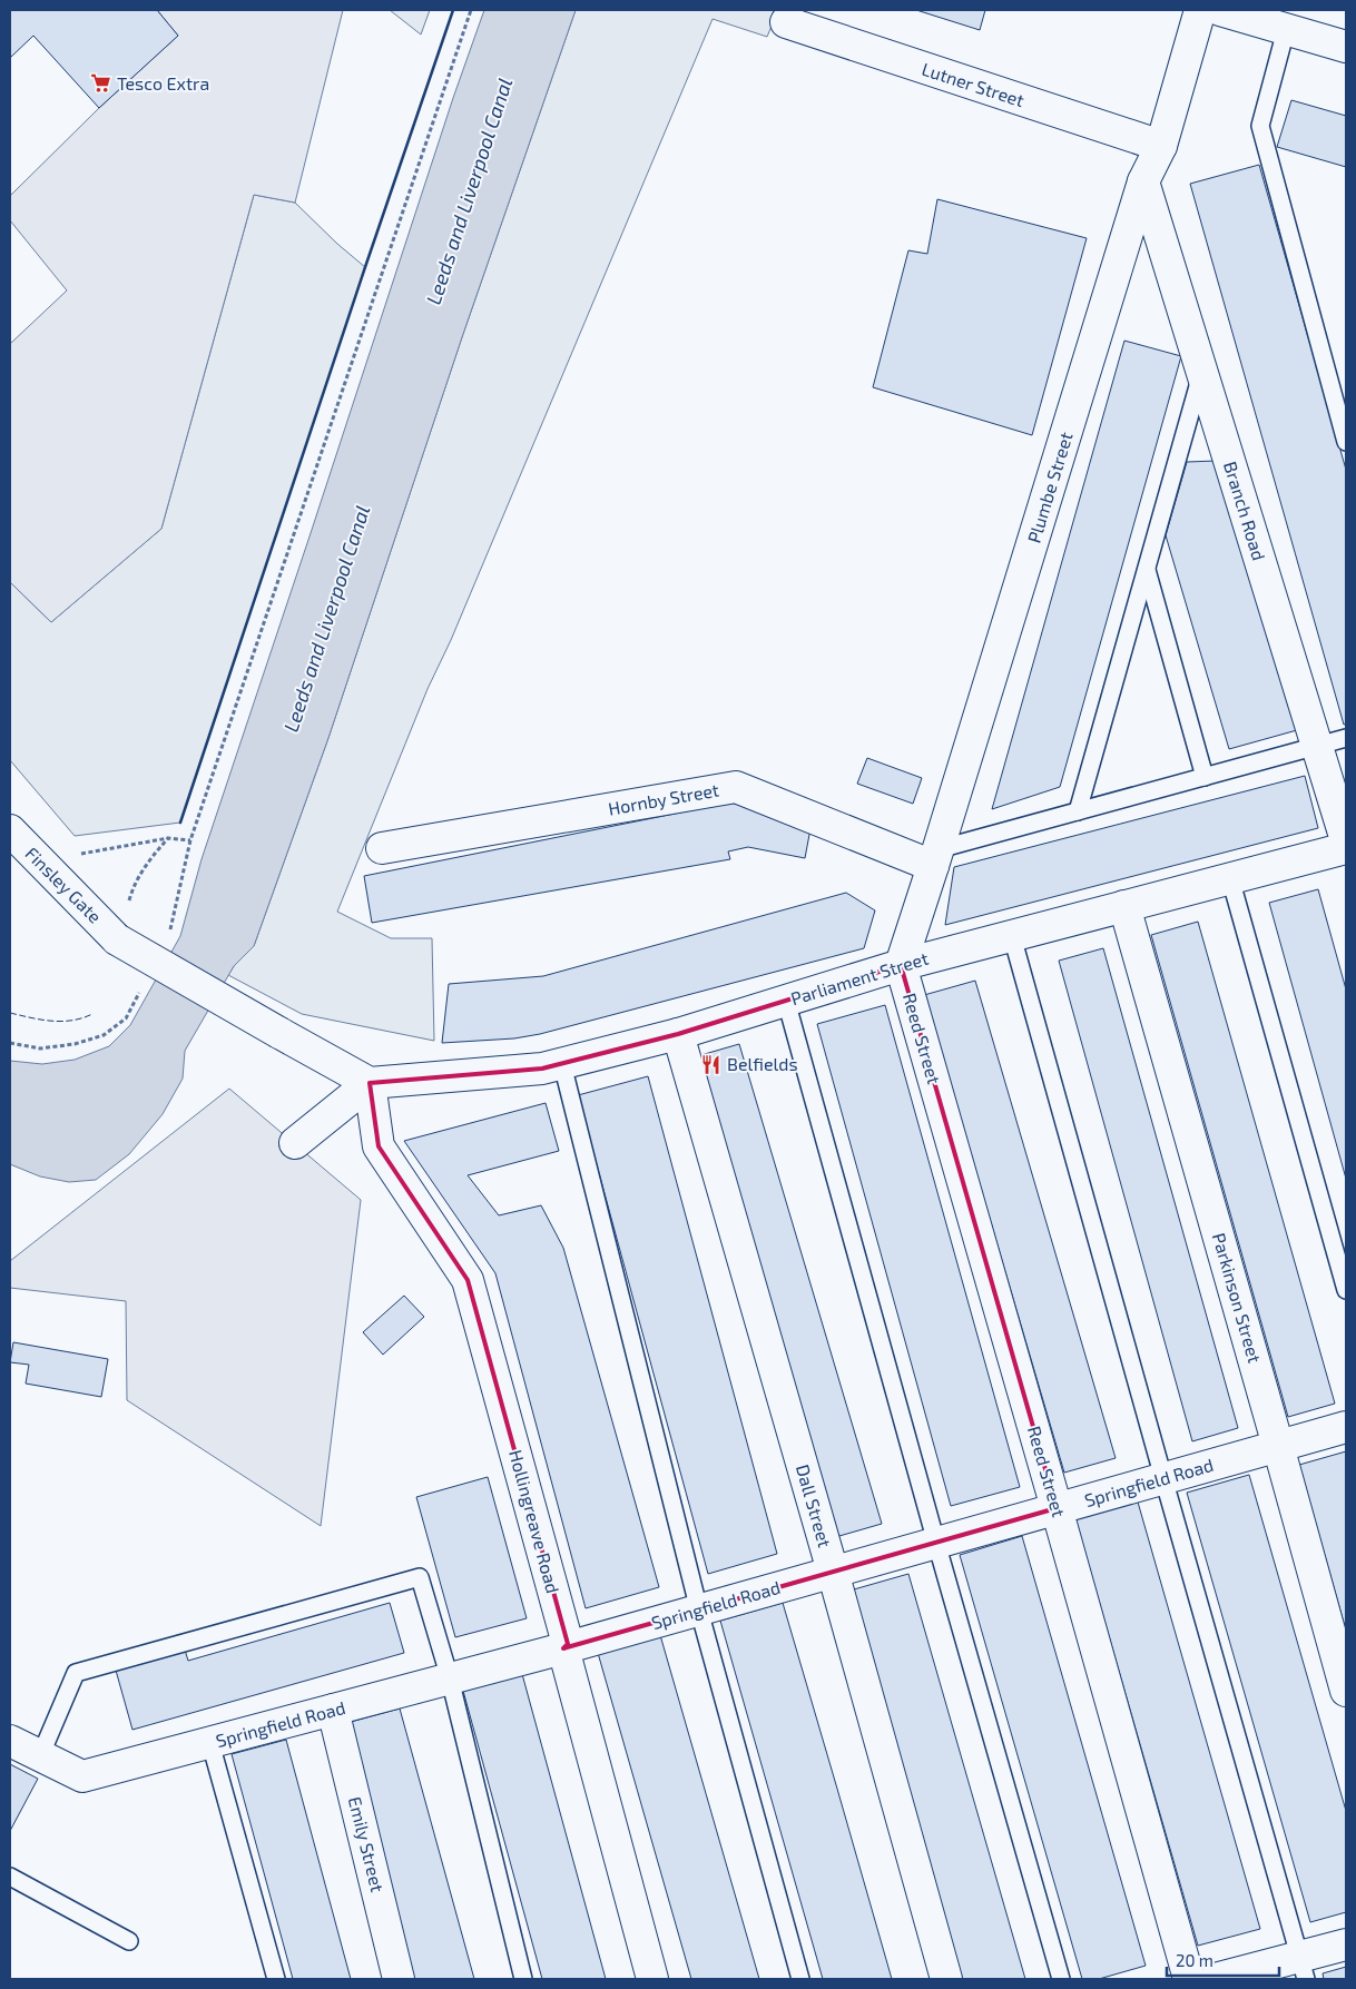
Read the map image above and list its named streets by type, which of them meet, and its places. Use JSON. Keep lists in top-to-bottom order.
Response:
{
  "streets": {
    "street": [
      "Lutner Street",
      "Plumbe Street",
      "Branch Road",
      "Hornby Street",
      "Finsley Gate",
      "Parliament Street",
      "Reed Street",
      "Parkinson Street",
      "Springfield Road",
      "Dall Street",
      "Hollingreave Road",
      "Emily Street"
    ]
  },
  "crossings": [
    ["Lutner Street", "Plumbe Street"],
    ["Plumbe Street", "Branch Road"],
    ["Plumbe Street", "Hornby Street"],
    ["Plumbe Street", "Parliament Street"],
    ["Plumbe Street", "Reed Street"],
    ["Finsley Gate", "Parliament Street"],
    ["Finsley Gate", "Hollingreave Road"],
    ["Parliament Street", "Reed Street"],
    ["Parliament Street", "Parkinson Street"],
    ["Parliament Street", "Dall Street"],
    ["Parliament Street", "Hollingreave Road"],
    ["Reed Street", "Springfield Road"],
    ["Parkinson Street", "Springfield Road"],
    ["Springfield Road", "Dall Street"],
    ["Springfield Road", "Hollingreave Road"],
    ["Springfield Road", "Emily Street"]
  ],
  "water": ["Leeds and Liverpool Canal"],
  "places": {
    "supermarket": ["Tesco Extra"],
    "restaurant": ["Belfields"]
  },
  "scale_bar": "20 m"
}
